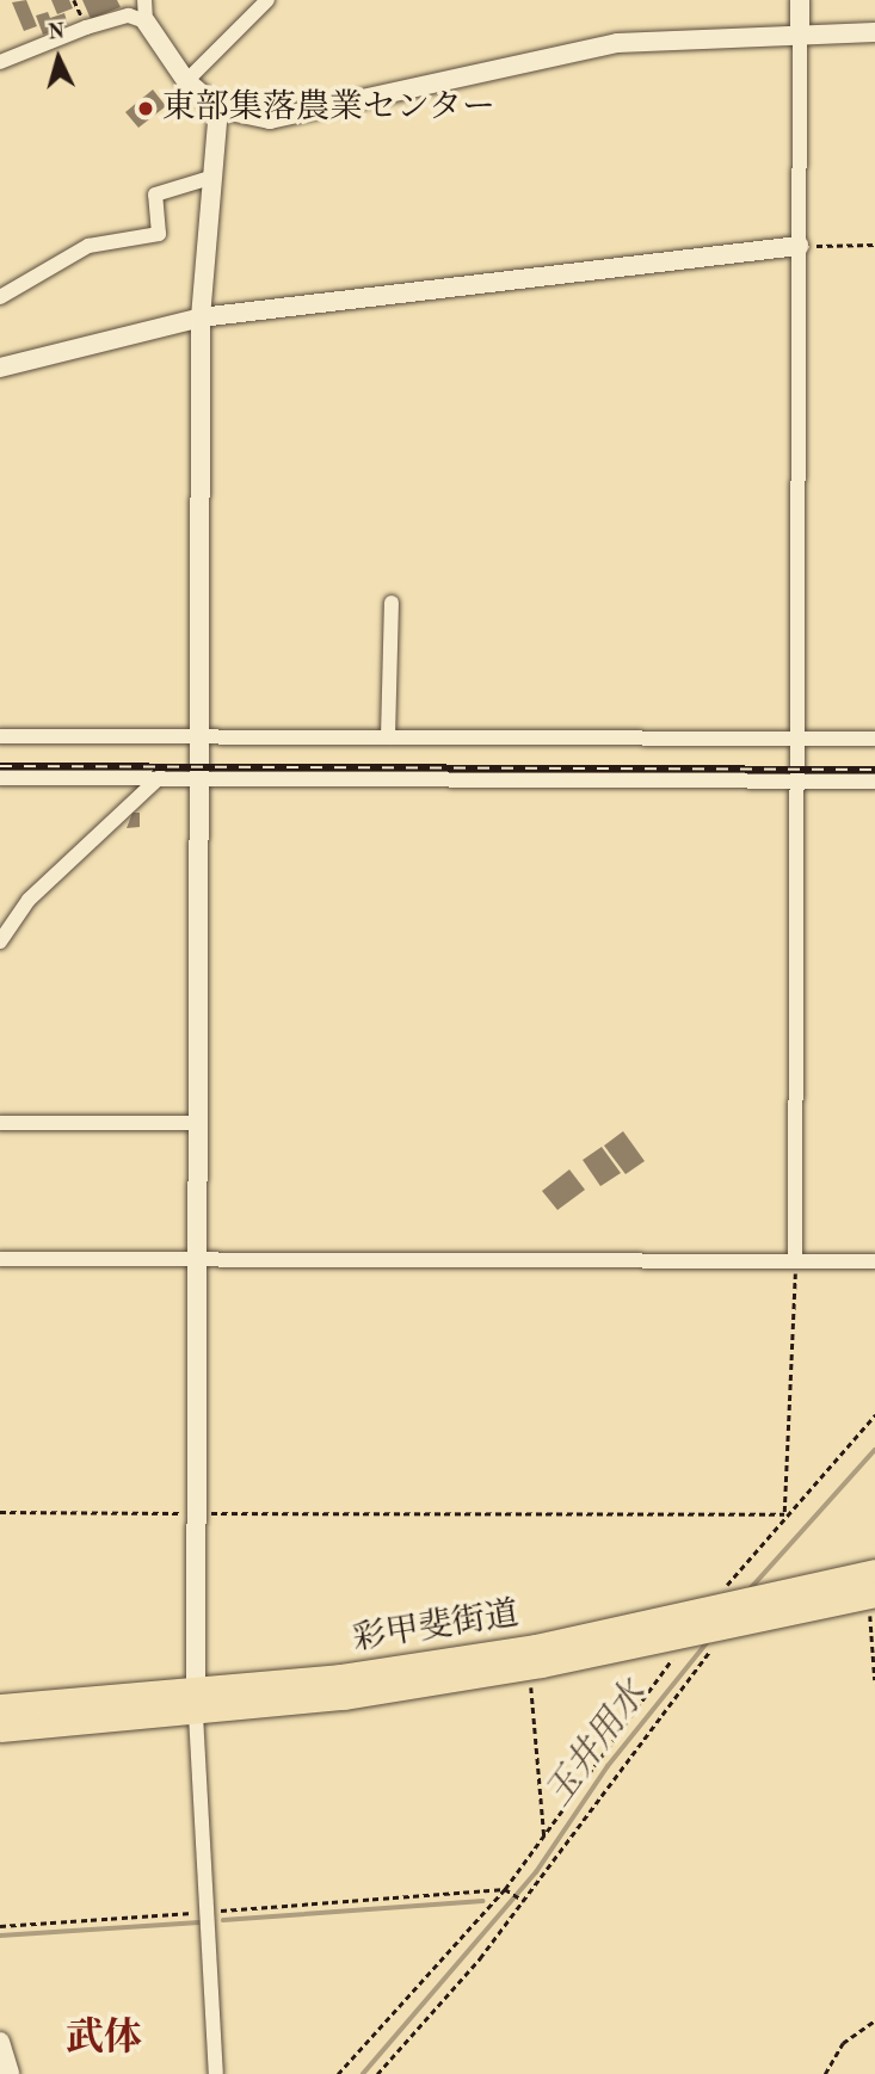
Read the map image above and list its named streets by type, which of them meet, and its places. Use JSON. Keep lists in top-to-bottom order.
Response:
{
  "streets": {
    "highway": ["彩甲斐街道"]
  },
  "districts": ["武体"],
  "water": ["玉井用水"],
  "places": ["東部集落農業センター"],
  "north": "top"
}
